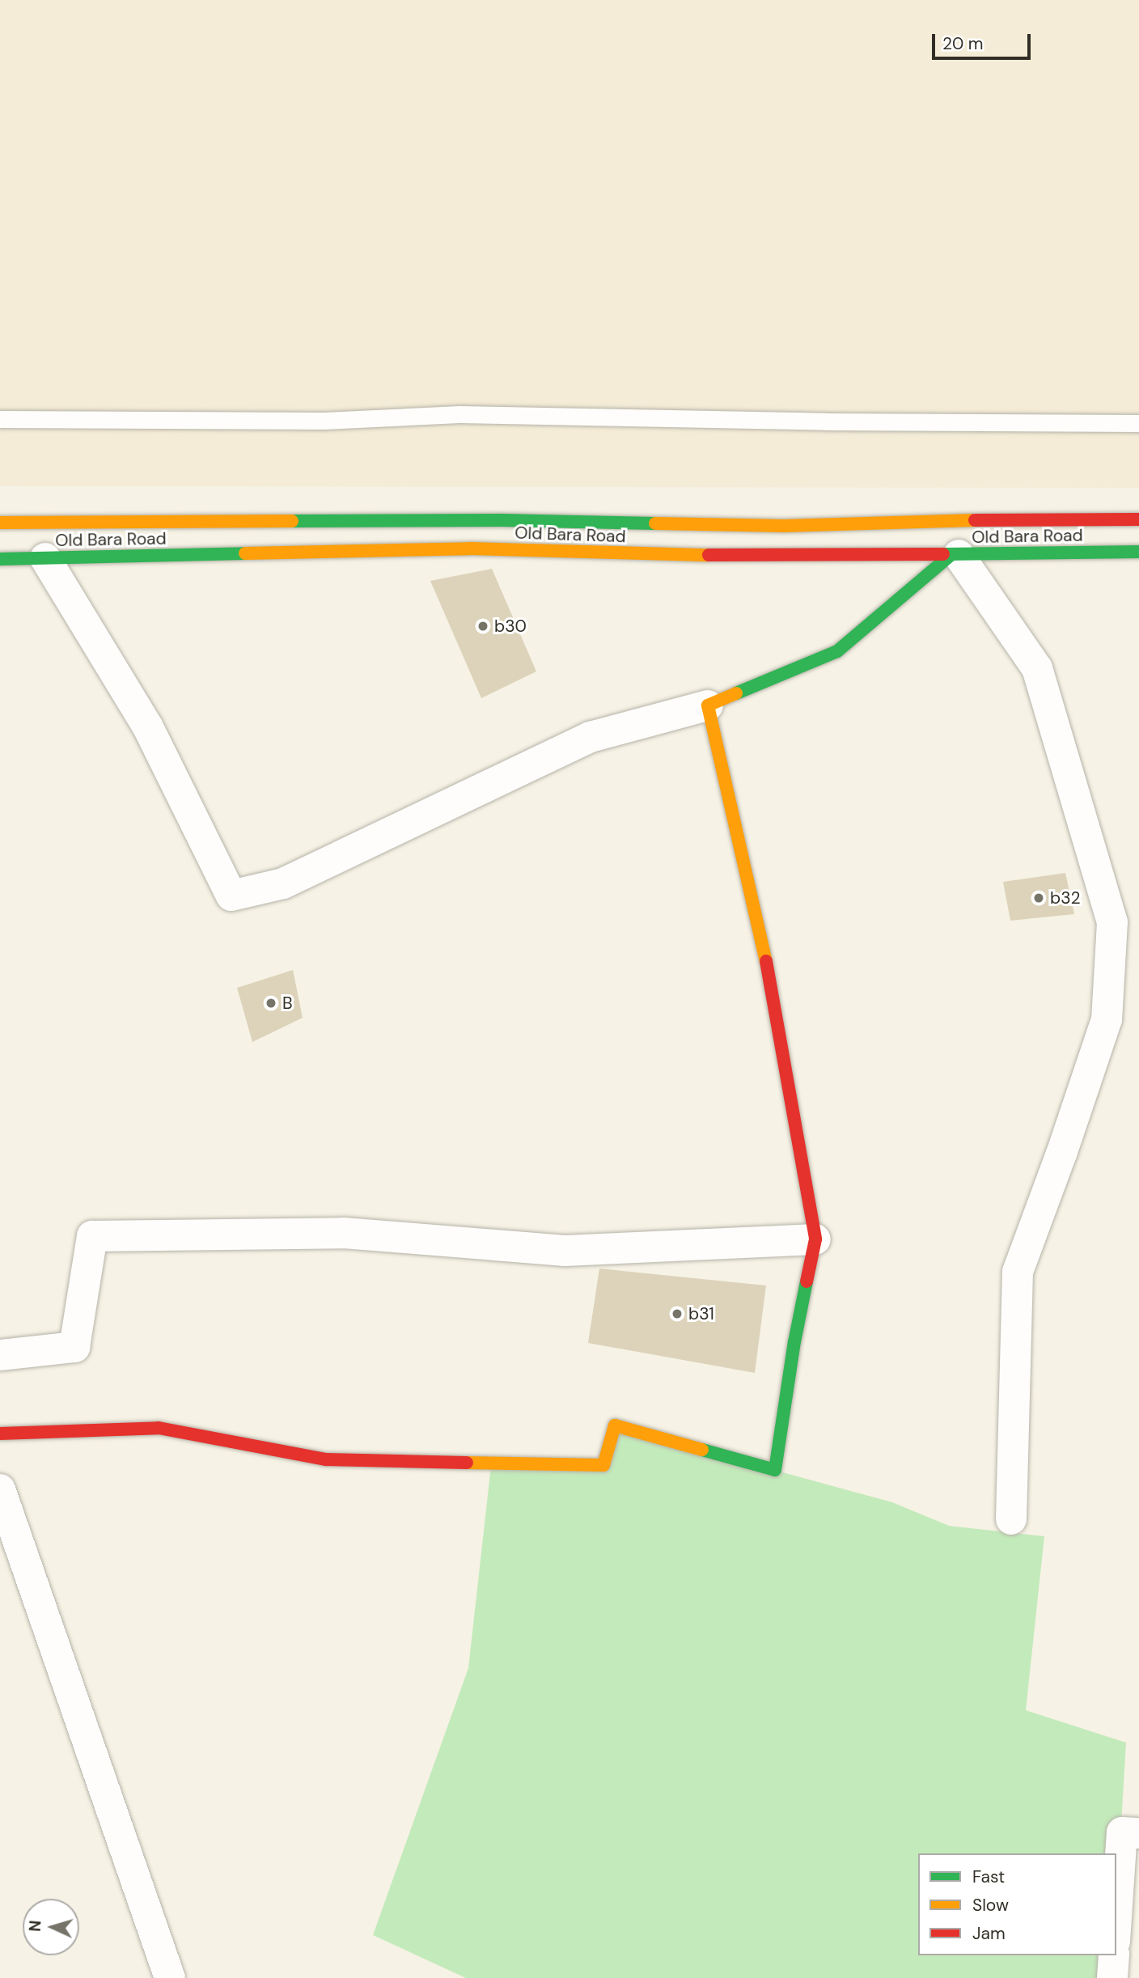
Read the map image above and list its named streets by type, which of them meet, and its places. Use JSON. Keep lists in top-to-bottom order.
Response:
{
  "streets": {
    "main road": ["Old Bara Road"]
  },
  "places": [
    "b30",
    "b32",
    "B",
    "b31"
  ],
  "legend": ["Fast", "Slow", "Jam"],
  "scale_bar": "20 m",
  "north": "left"
}
